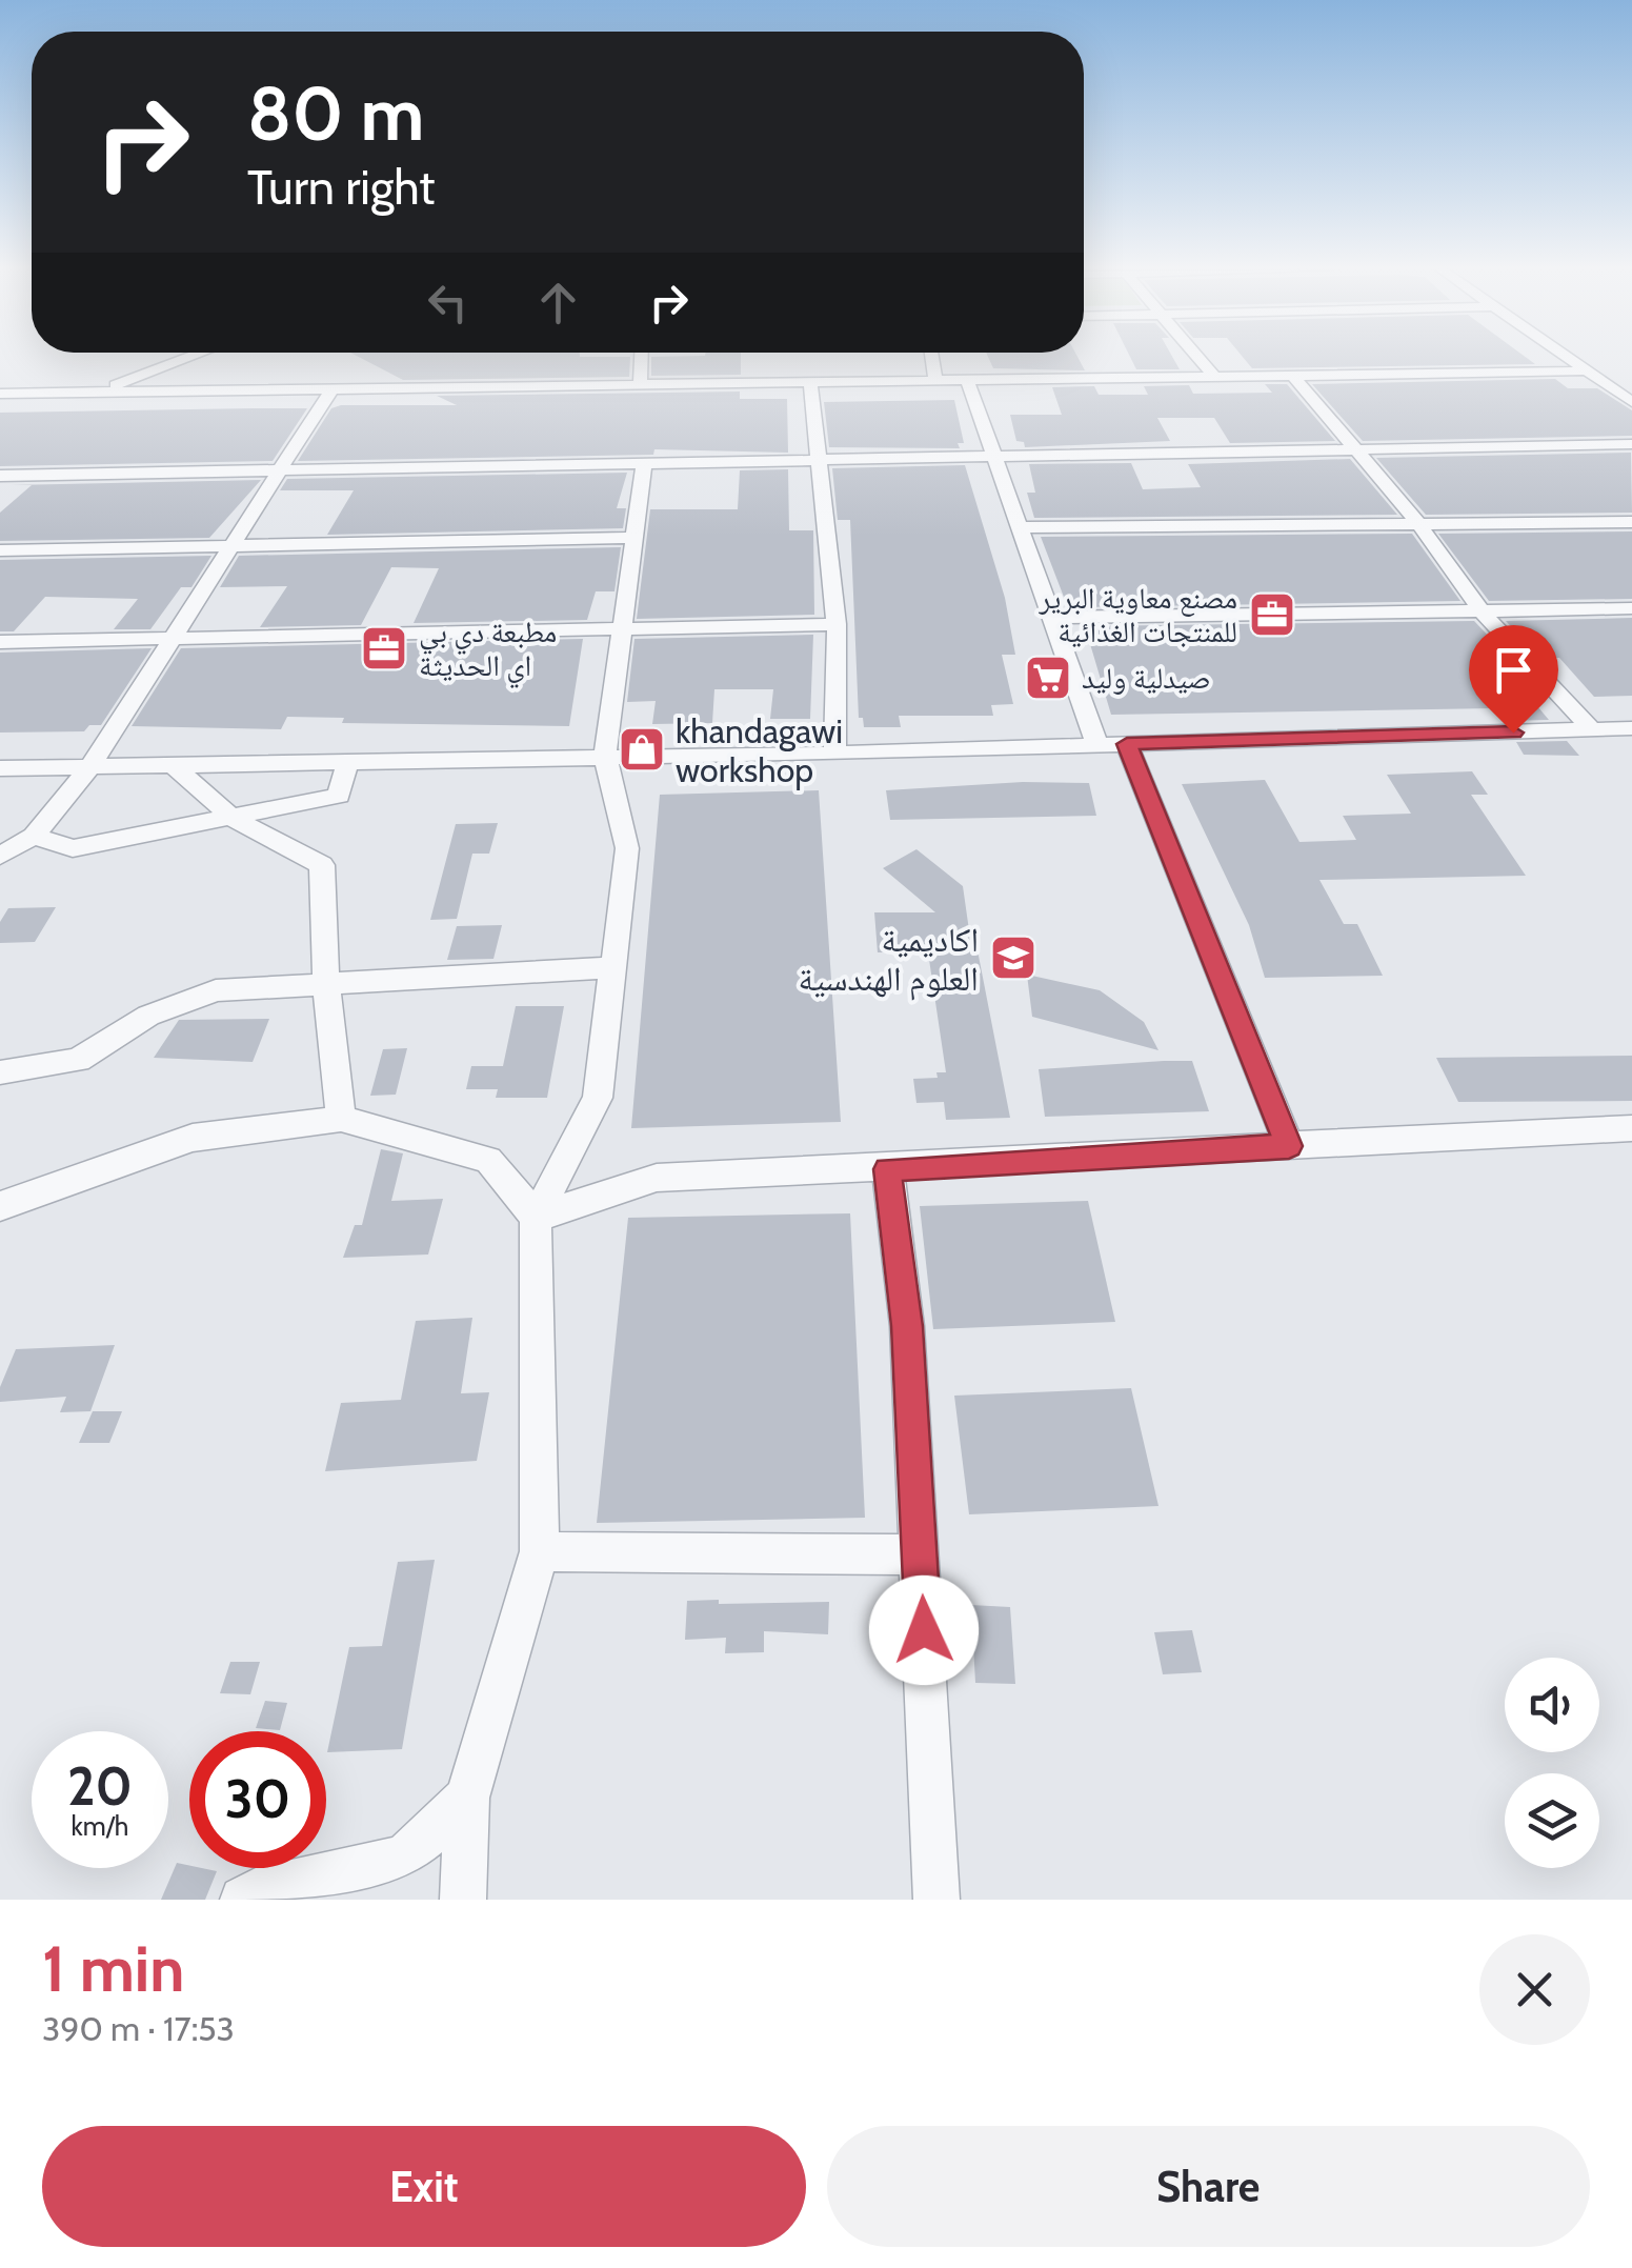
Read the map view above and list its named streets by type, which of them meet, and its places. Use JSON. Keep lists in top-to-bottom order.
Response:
{
  "places": {
    "office": ["مصنع معاوية البرير للمنتجات الغذائية", "مطبعة دي بي اي الحديثة"],
    "supermarket": ["صيدلية وليد"],
    "shop": ["khandagawi workshop"],
    "school or university": ["اكاديمية العلوم الهندسية"]
  },
  "page": {
    "turn": ["80 m", "Turn right"],
    "speed": "20 km/h",
    "limit": "30",
    "heading": ["1 min", "390 m · 17:53"],
    "buttons": ["Exit", "Share"]
  }
}
